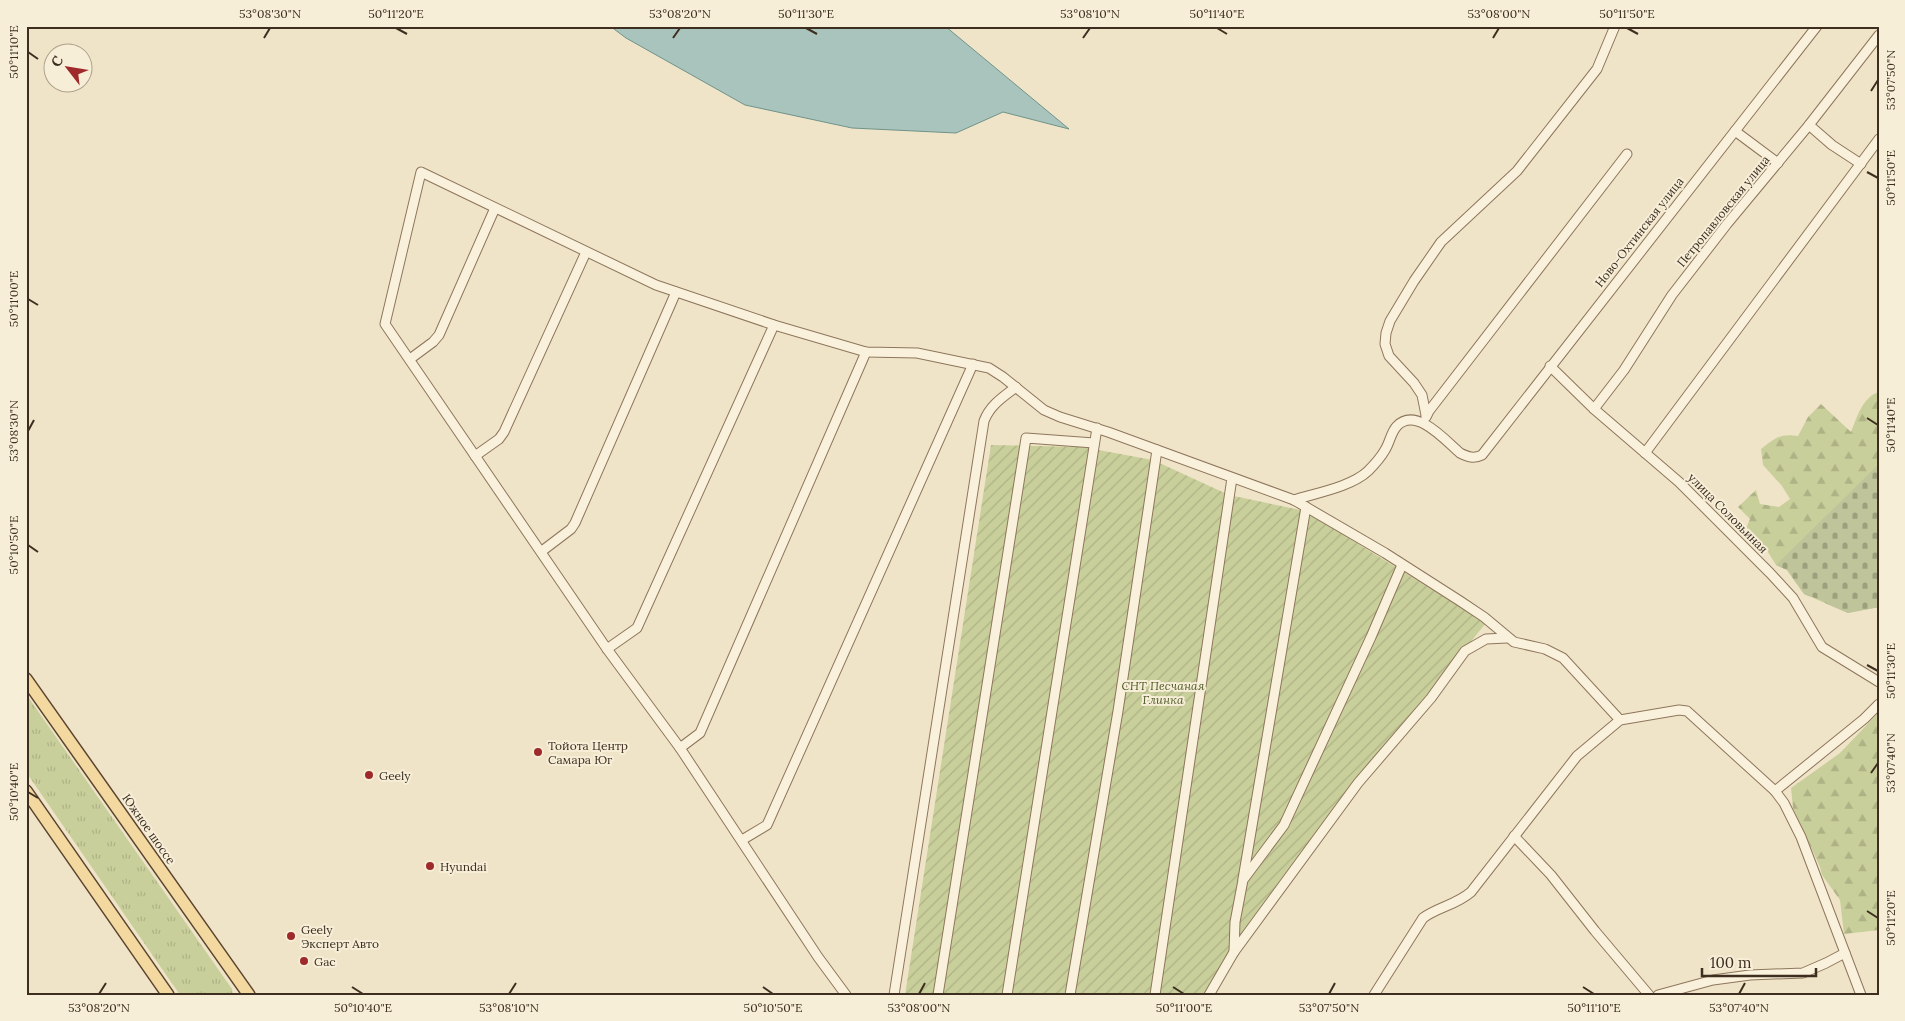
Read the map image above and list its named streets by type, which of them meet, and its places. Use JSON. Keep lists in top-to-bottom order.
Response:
{
  "streets": {
    "main road": ["Южное шоссе"],
    "street": ["Петропавловская улица", "Ново-Охтинская улица", "улица Соловьиная"]
  },
  "crossings": [
    ["Петропавловская улица", "улица Соловьиная"],
    ["Ново-Охтинская улица", "улица Соловьиная"]
  ],
  "parks": ["СНТ Песчаная Глинка"],
  "places": [
    "Тойота Центр Самара Юг",
    "Geely",
    "Hyundai",
    "Geely Эксперт Авто",
    "Gac"
  ],
  "scale_bar": "100 m",
  "north": "top left",
  "coordinates": [
    "53°08'30\"N",
    "50°11'20\"E",
    "53°08'20\"N",
    "50°11'30\"E",
    "53°08'10\"N",
    "50°11'40\"E",
    "53°08'00\"N",
    "50°11'50\"E",
    "50°11'10\"E",
    "53°07'50\"N",
    "50°11'00\"E",
    "50°10'50\"E",
    "53°07'40\"N",
    "50°10'40\"E"
  ]
}
